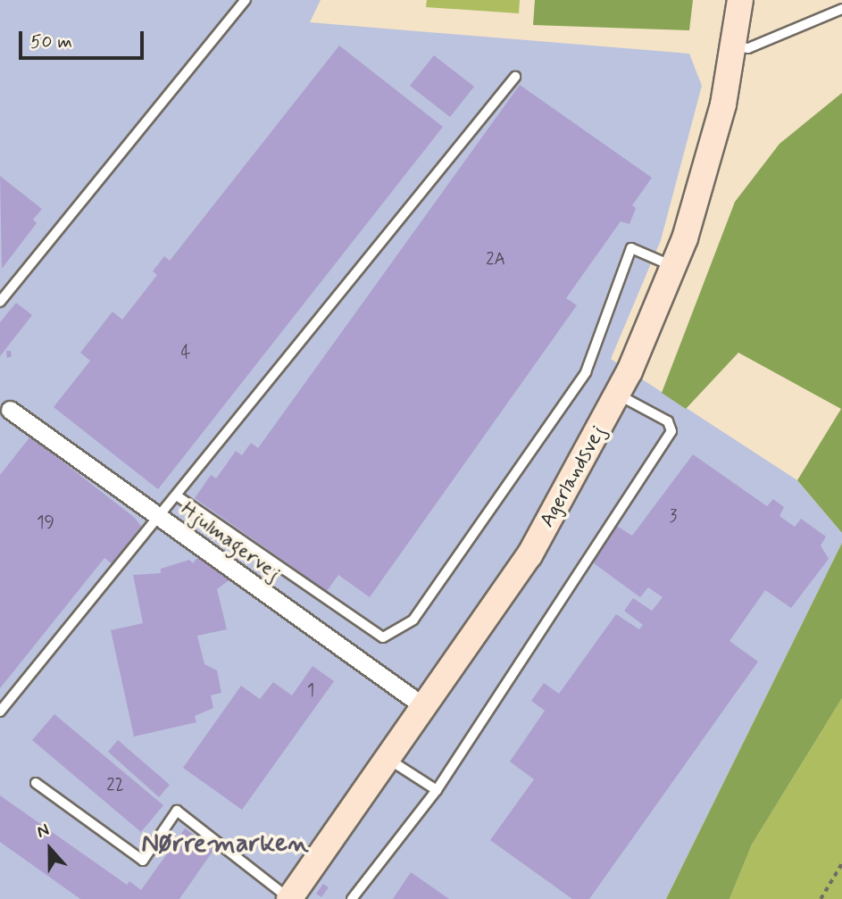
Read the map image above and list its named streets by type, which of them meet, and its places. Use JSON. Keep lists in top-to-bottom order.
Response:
{
  "streets": {
    "street": ["Agerlandsvej", "Hjulmagervej"]
  },
  "crossings": [
    ["Agerlandsvej", "Hjulmagervej"]
  ],
  "districts": ["Nørremarken"],
  "house_numbers": [
    "2A",
    "4",
    "3",
    "19",
    "1",
    "22"
  ],
  "scale_bar": "50 m",
  "north": "top"
}
